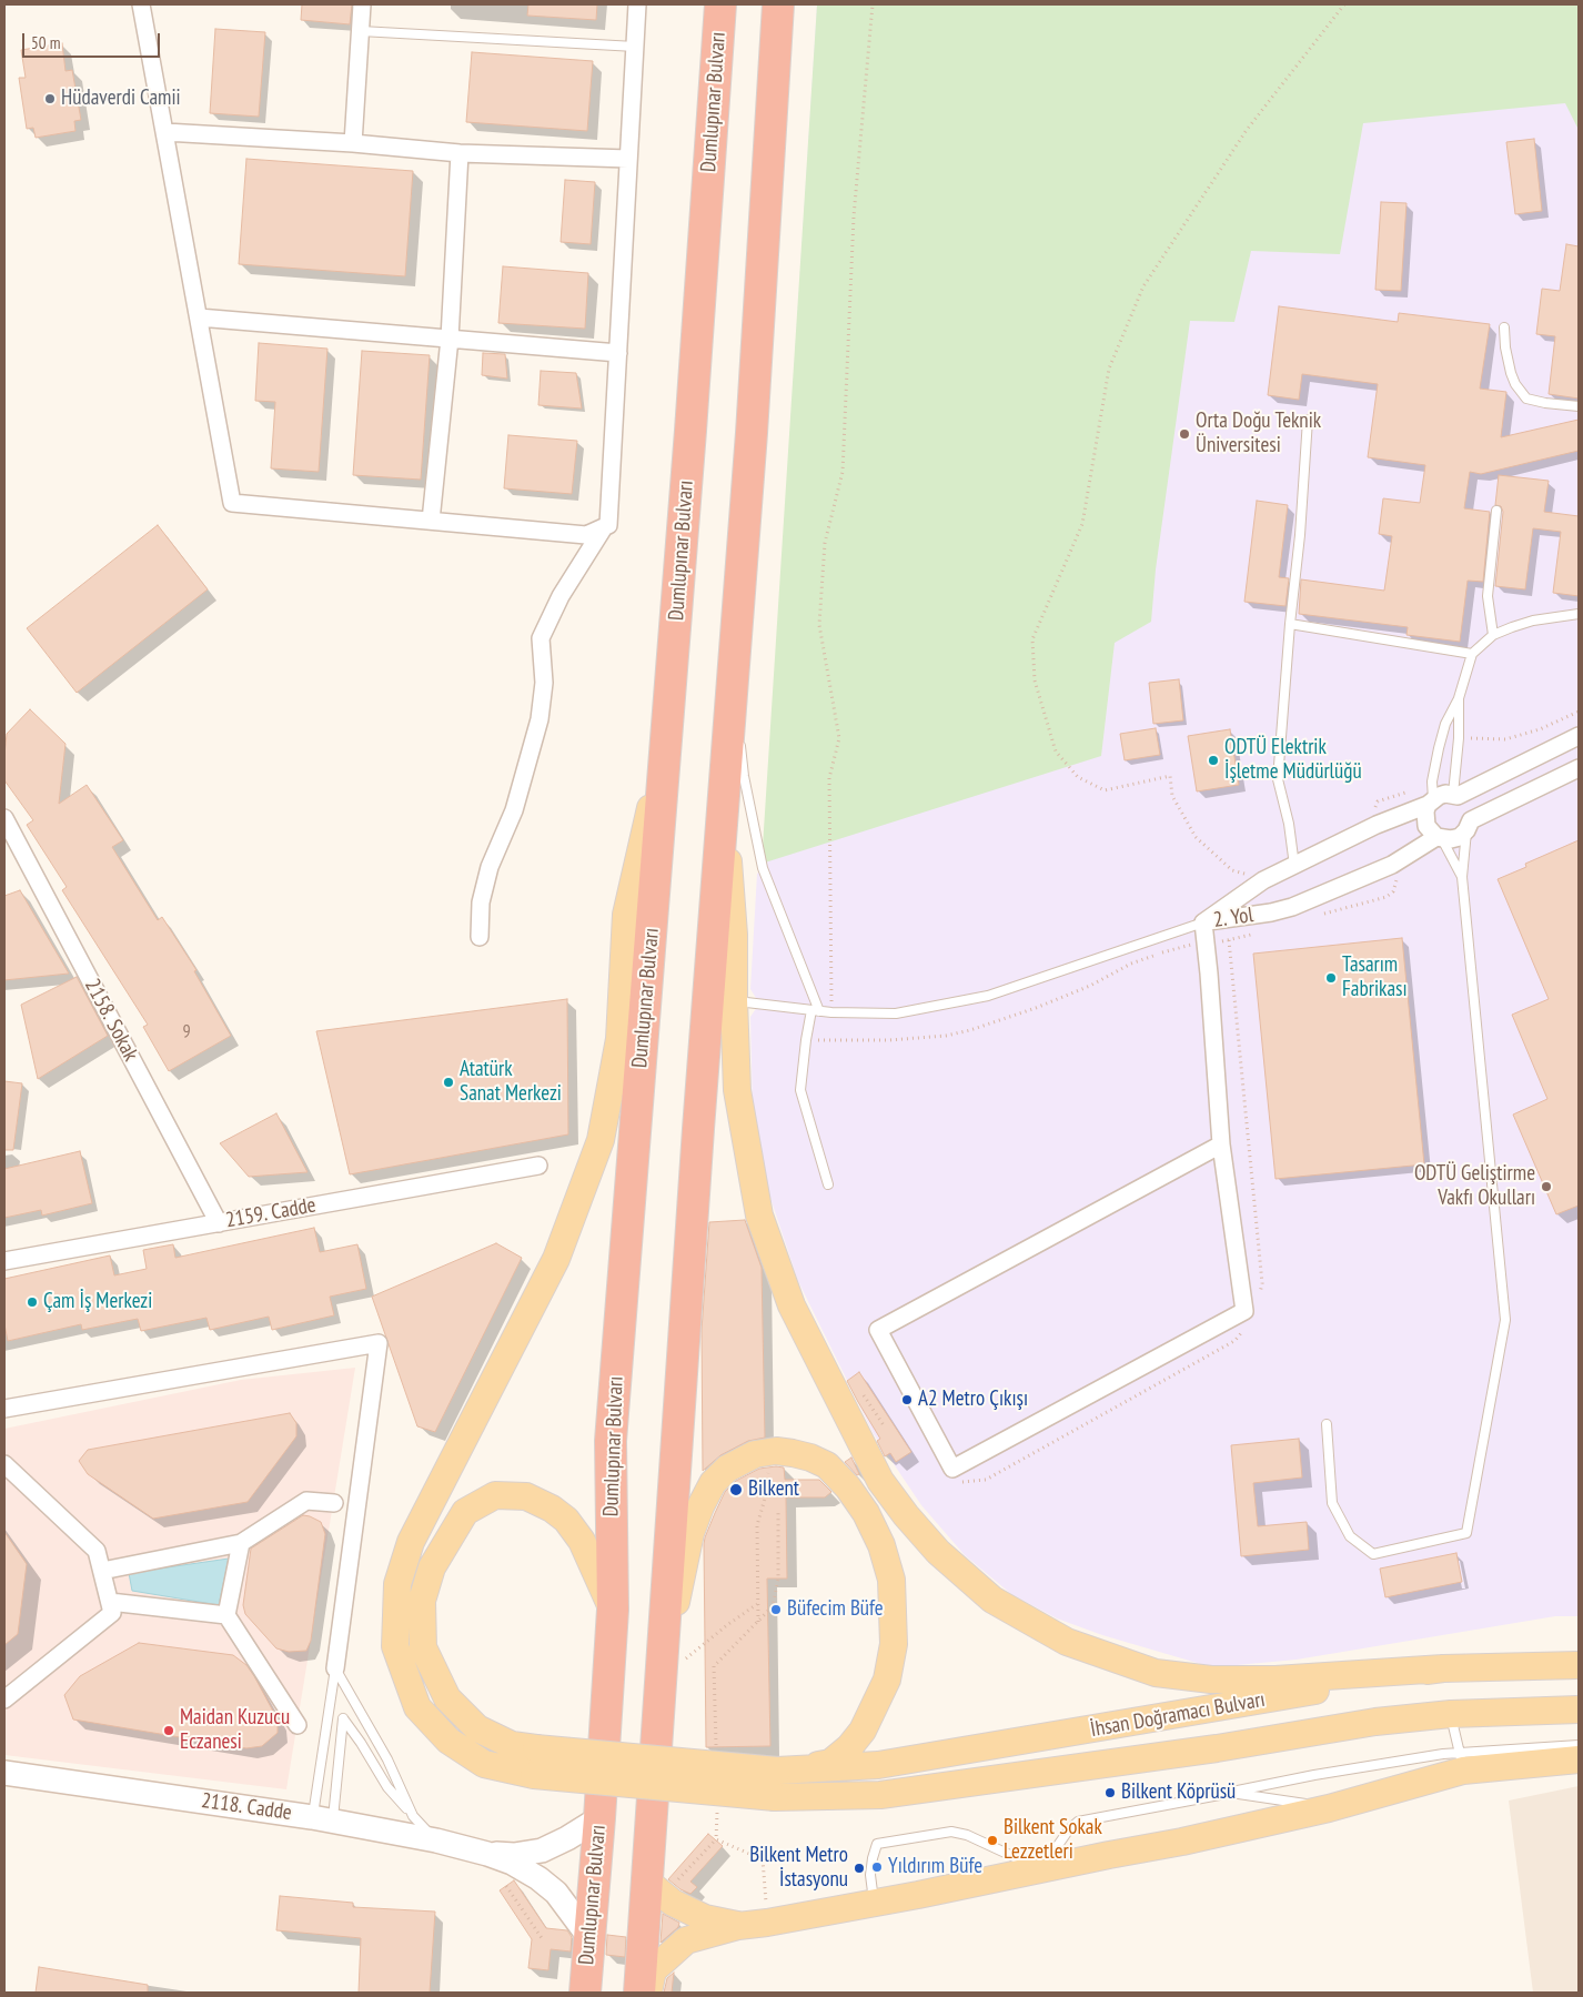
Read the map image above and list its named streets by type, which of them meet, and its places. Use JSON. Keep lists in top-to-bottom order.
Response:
{
  "streets": {
    "highway": ["Dumlupınar Bulvarı"],
    "main road": ["İhsan Doğramacı Bulvarı"],
    "street": [
      "2. Yol",
      "2158. Sokak",
      "2159. Cadde",
      "2118. Cadde"
    ]
  },
  "crossings": [
    ["2158. Sokak", "2159. Cadde"]
  ],
  "places": [
    "Hüdaverdi Camii",
    "Orta Doğu Teknik Üniversitesi",
    "ODTÜ Elektrik İşletme Müdürlüğü",
    "Tasarım Fabrikası",
    "Atatürk Sanat Merkezi",
    "ODTÜ Geliştirme Vakfı Okulları",
    "Çam İş Merkezi",
    "A2 Metro Çıkışı",
    "Bilkent",
    "Büfecim Büfe",
    "Maidan Kuzucu Eczanesi",
    "Bilkent Köprüsü",
    "Bilkent Sokak Lezzetleri",
    "Yıldırım Büfe",
    "Bilkent Metro İstasyonu"
  ],
  "house_numbers": ["9"],
  "scale_bar": "50 m"
}
